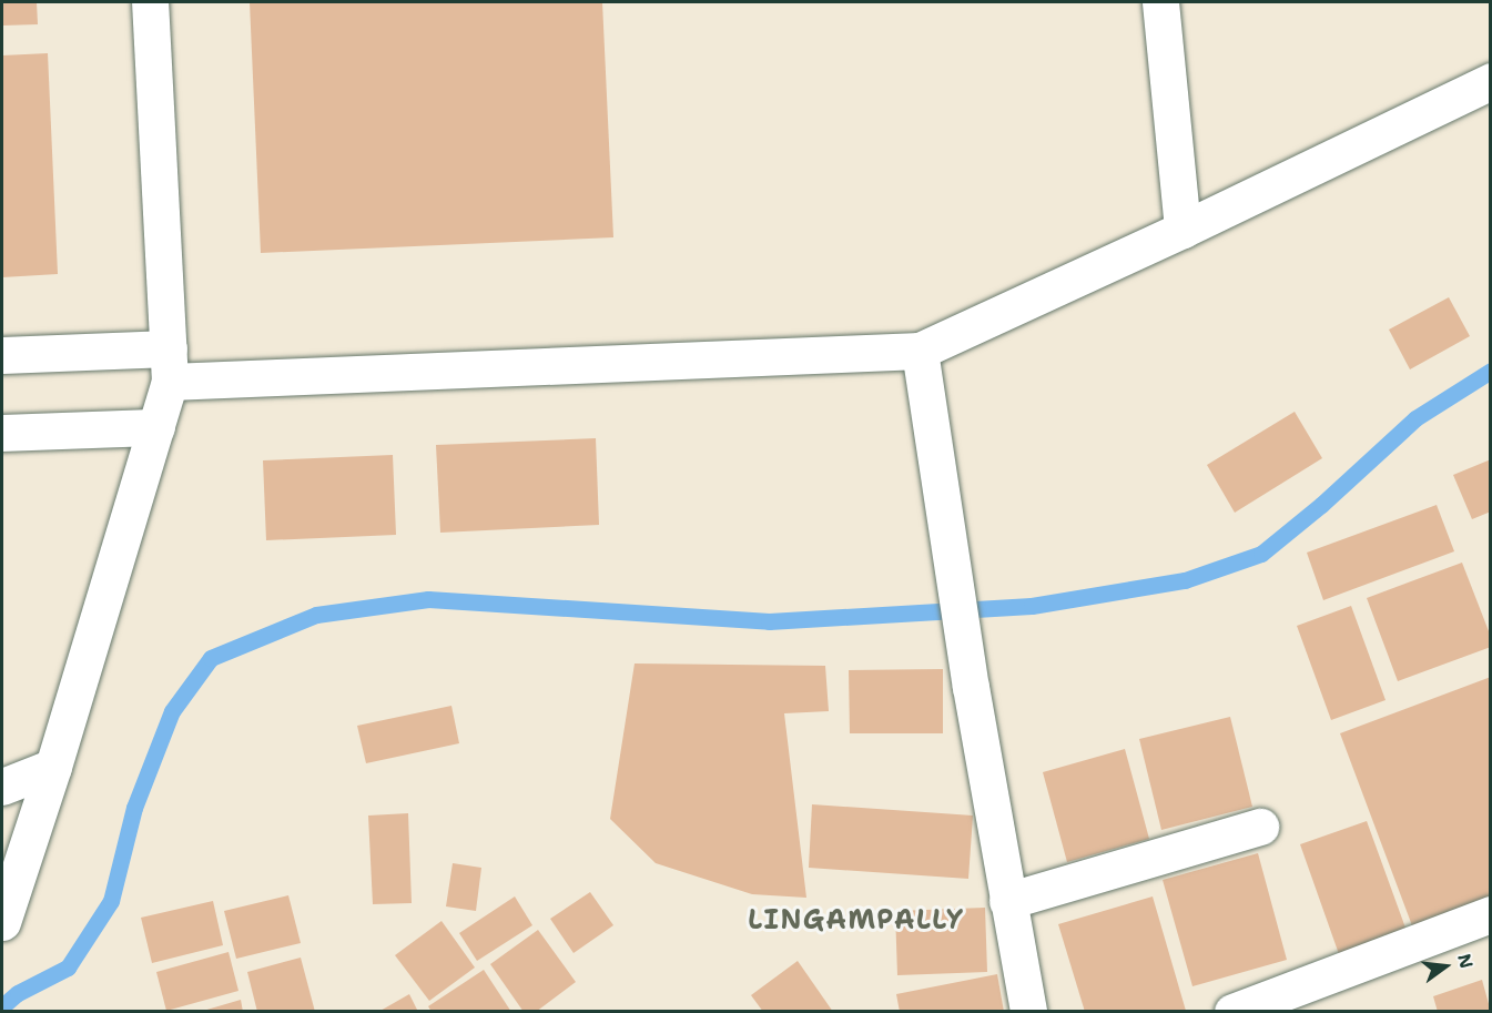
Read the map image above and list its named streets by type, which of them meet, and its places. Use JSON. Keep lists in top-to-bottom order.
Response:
{
  "districts": ["LINGAMPALLY"],
  "north": "right"
}
